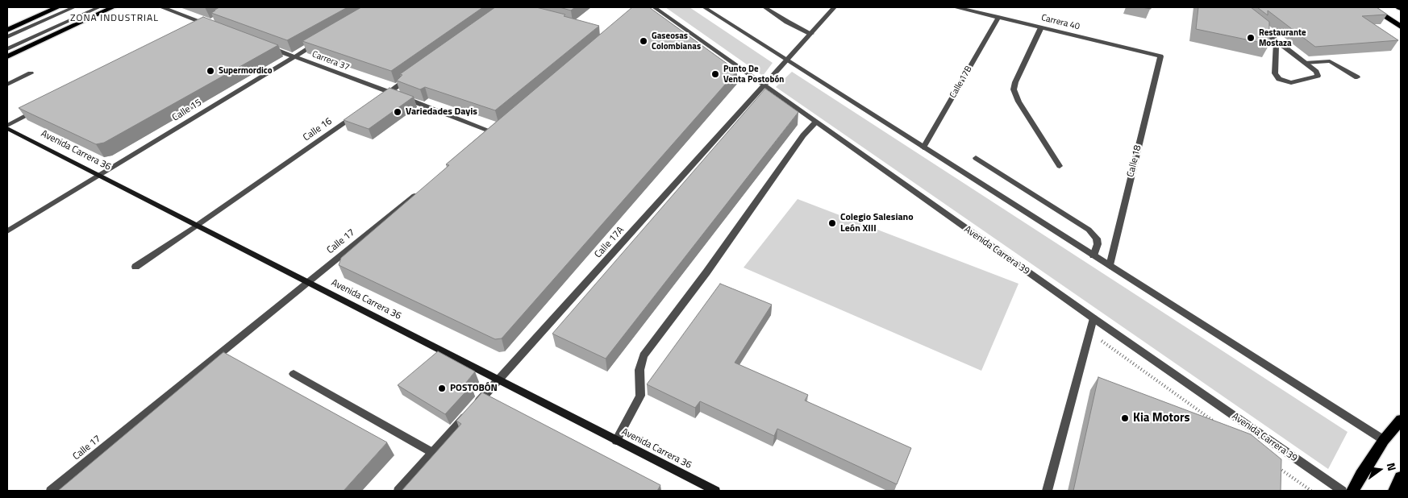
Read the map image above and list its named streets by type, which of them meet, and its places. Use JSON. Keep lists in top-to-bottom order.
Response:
{
  "streets": {
    "main road": ["Avenida Carrera 36"],
    "street": [
      "Carrera 40",
      "Carrera 37",
      "Calle 17B",
      "Calle 15",
      "Calle 16",
      "Calle 18",
      "Calle 17",
      "Calle 17A",
      "Avenida Carrera 39"
    ]
  },
  "crossings": [
    ["Carrera 40", "Calle 17B"],
    ["Carrera 40", "Calle 18"],
    ["Carrera 37", "Calle 15"],
    ["Calle 15", "Avenida Carrera 36"],
    ["Calle 16", "Avenida Carrera 36"],
    ["Avenida Carrera 36", "Calle 17"],
    ["Avenida Carrera 36", "Calle 17A"],
    ["Calle 17A", "Avenida Carrera 39"]
  ],
  "districts": ["ZONA INDUSTRIAL"],
  "places": [
    "Restaurante Mostaza",
    "Gaseosas Colombianas",
    "Supermordico",
    "Punto De Venta Postobón",
    "Variedades Dayis",
    "Colegio Salesiano León XIII",
    "POSTOBÓN",
    "Kia Motors"
  ],
  "north": "right"
}
